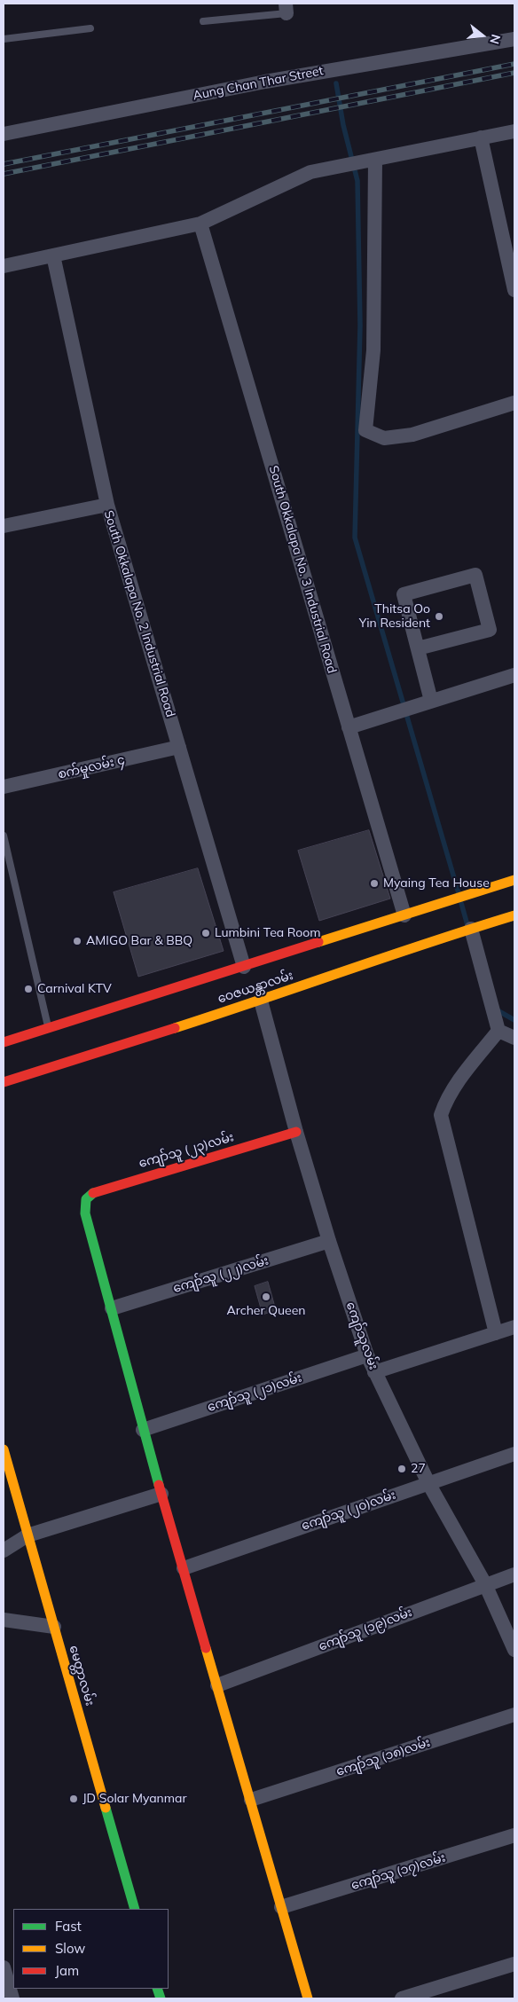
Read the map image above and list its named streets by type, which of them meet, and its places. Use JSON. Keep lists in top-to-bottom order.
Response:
{
  "streets": {
    "main road": ["ဝေဇယန္တာလမ်း", "ကျော်သူ (၂၃)လမ်း", "မေတ္တာလမ်း"],
    "street": [
      "Aung Chan Thar Street",
      "South Okkalapa No. 3 Industrial Road",
      "South Okkalapa No. 2 Industrial Road",
      "စက်မှုလမ်း ၄",
      "ကျော်သူ (၂၂)လမ်း",
      "ကျော်သူလမ်း",
      "ကျော်သူ (၂၁)လမ်း",
      "ကျော်သူ (၂၀)လမ်း",
      "ကျော်သူ (၁၉)လမ်း",
      "ကျော်သူ (၁၈)လမ်း",
      "ကျော်သူ (၁၇)လမ်း"
    ]
  },
  "crossings": [
    ["South Okkalapa No. 3 Industrial Road", "ဝေဇယန္တာလမ်း"],
    ["South Okkalapa No. 2 Industrial Road", "စက်မှုလမ်း ၄"],
    ["South Okkalapa No. 2 Industrial Road", "ဝေဇယန္တာလမ်း"],
    ["ဝေဇယန္တာလမ်း", "ကျော်သူလမ်း"],
    ["ကျော်သူ (၂၃)လမ်း", "ကျော်သူ (၂၂)လမ်း"],
    ["ကျော်သူ (၂၃)လမ်း", "ကျော်သူလမ်း"],
    ["ကျော်သူ (၂၂)လမ်း", "ကျော်သူလမ်း"],
    ["ကျော်သူလမ်း", "ကျော်သူ (၂၁)လမ်း"],
    ["ကျော်သူလမ်း", "ကျော်သူ (၂၀)လမ်း"],
    ["ကျော်သူလမ်း", "ကျော်သူ (၁၉)လမ်း"]
  ],
  "places": [
    "Thitsa Oo Yin Resident",
    "Myaing Tea House",
    "Lumbini Tea Room",
    "AMIGO Bar & BBQ",
    "Carnival KTV",
    "Archer Queen",
    "27",
    "JD Solar Myanmar"
  ],
  "legend": ["Fast", "Slow", "Jam"],
  "north": "right"
}
